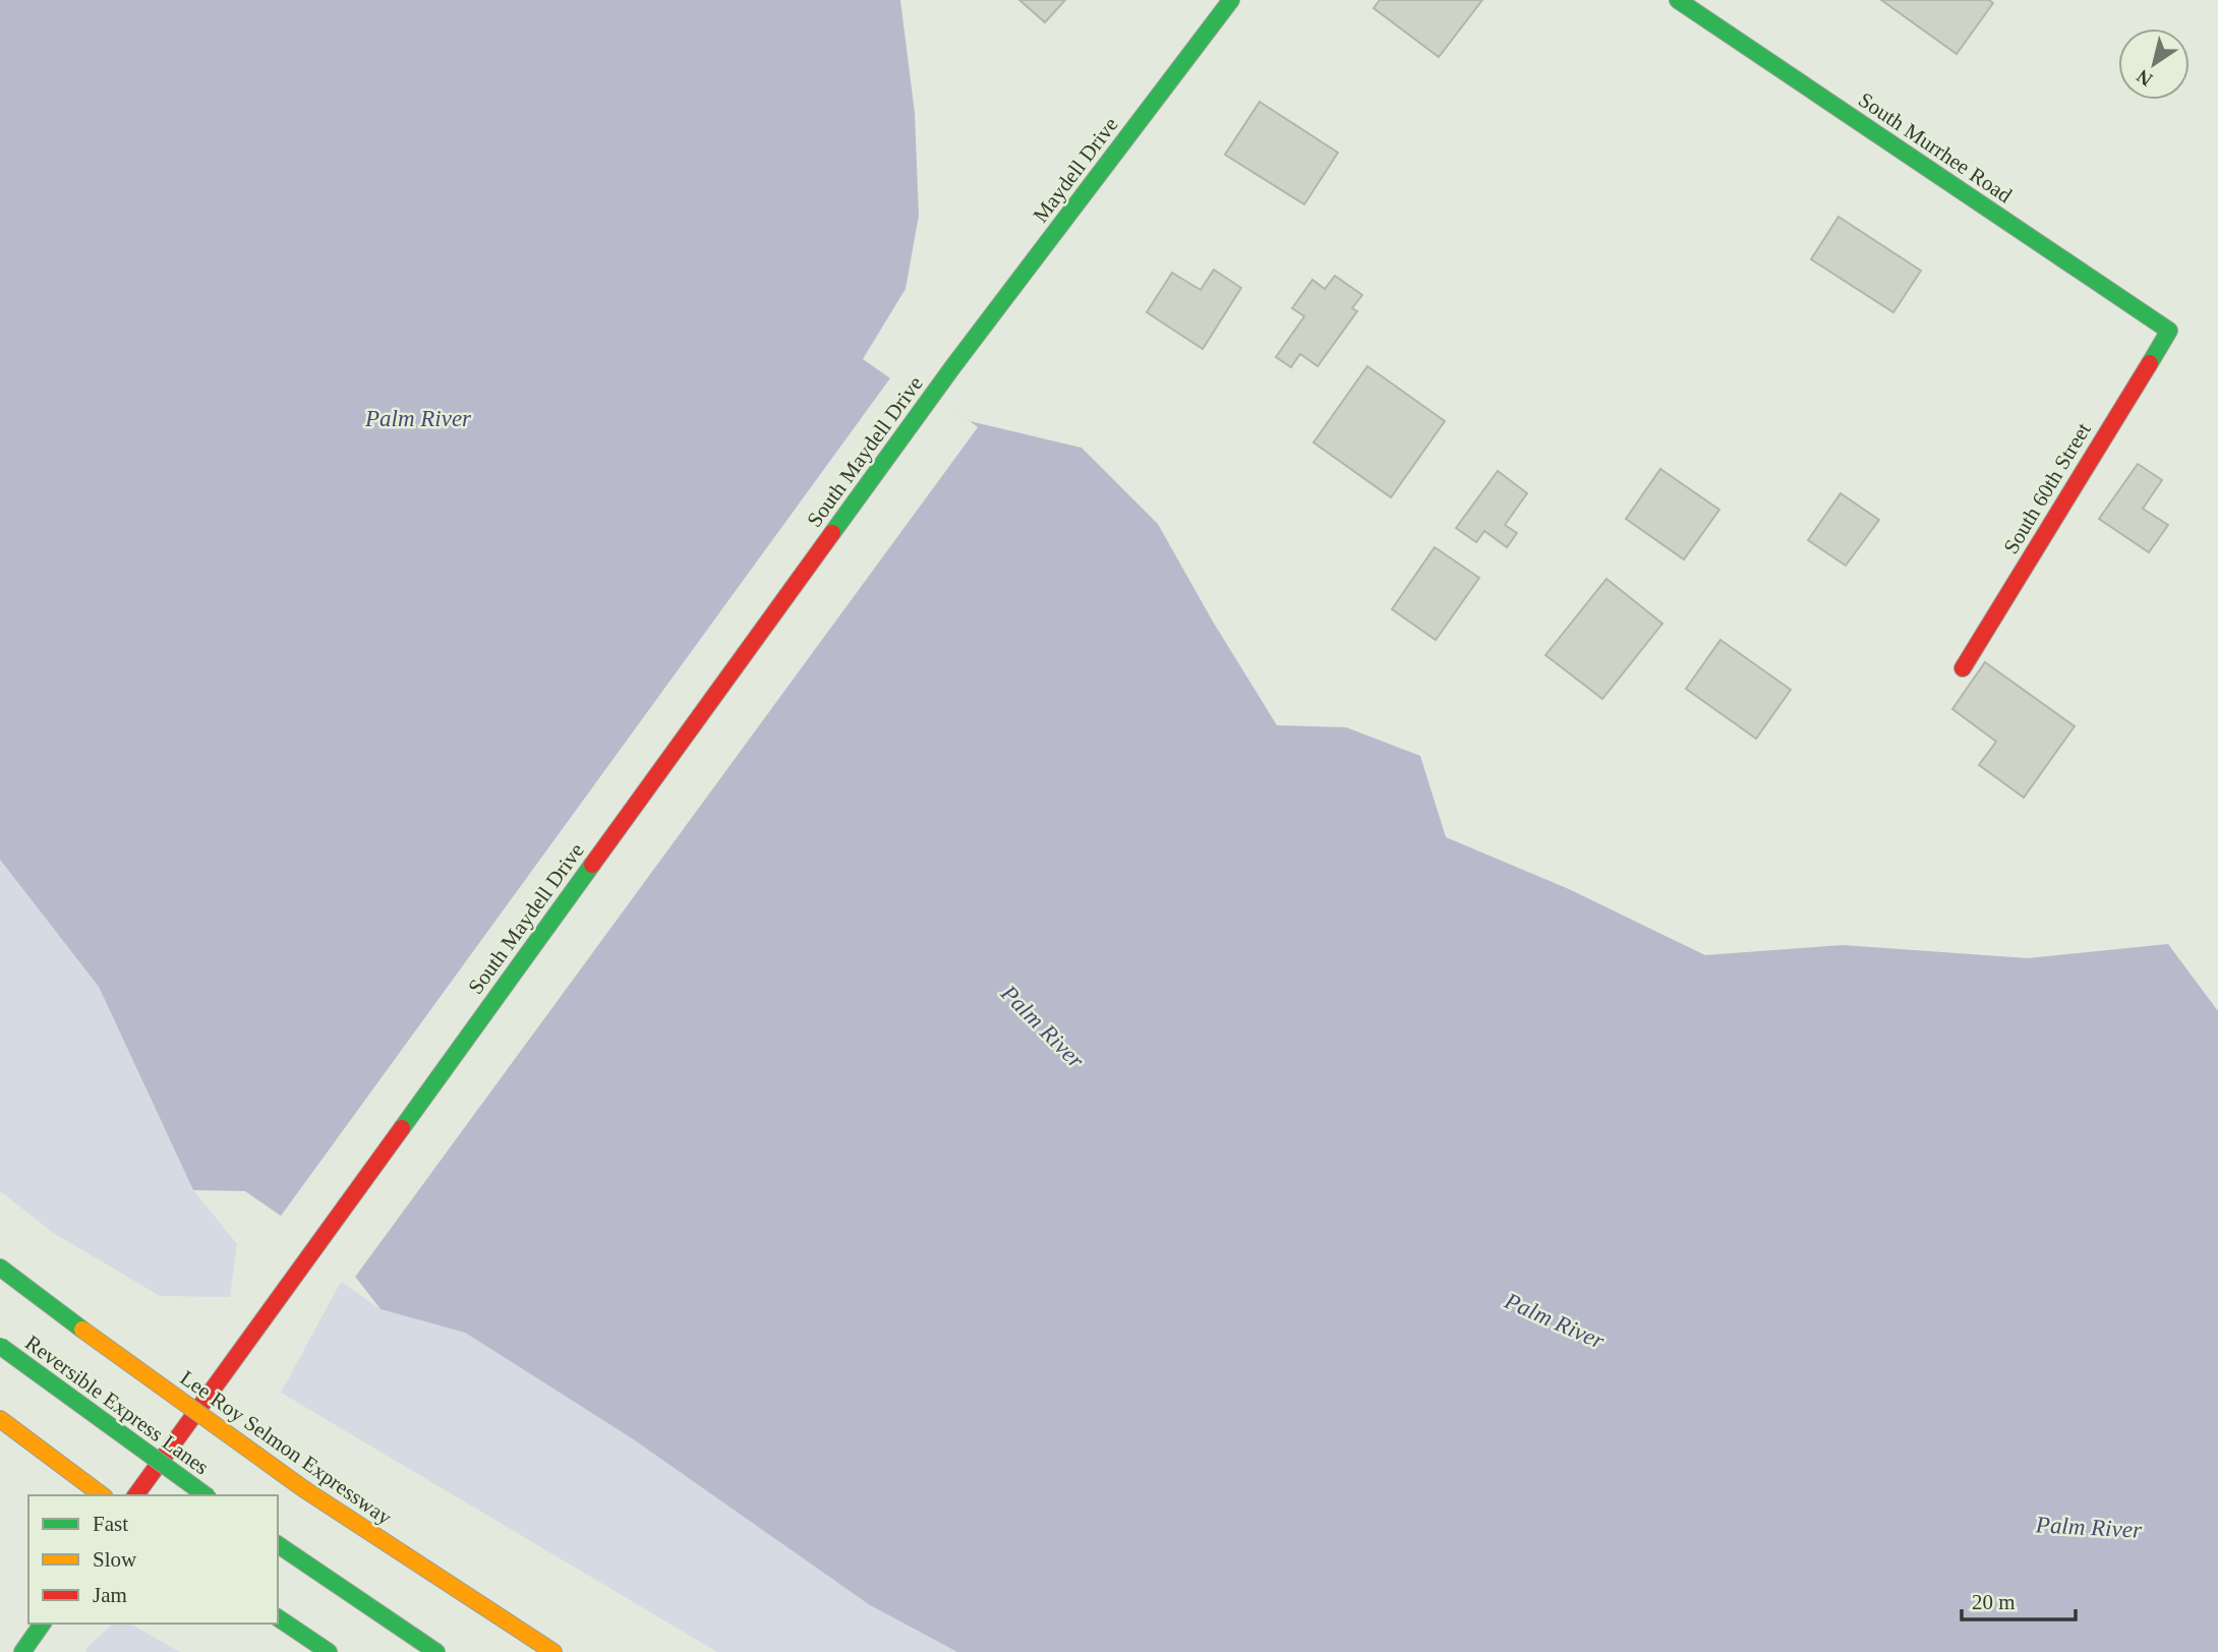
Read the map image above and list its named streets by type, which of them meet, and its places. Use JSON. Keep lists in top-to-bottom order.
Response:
{
  "streets": {
    "main road": [
      "South Murrhee Road",
      "Maydell Drive",
      "South Maydell Drive",
      "South 60th Street",
      "Reversible Express Lanes",
      "Lee Roy Selmon Expressway"
    ]
  },
  "crossings": [
    ["South Murrhee Road", "South 60th Street"],
    ["Maydell Drive", "South Maydell Drive"]
  ],
  "water": ["Palm River"],
  "legend": ["Fast", "Slow", "Jam"],
  "scale_bar": "20 m",
  "north": "bottom left"
}
